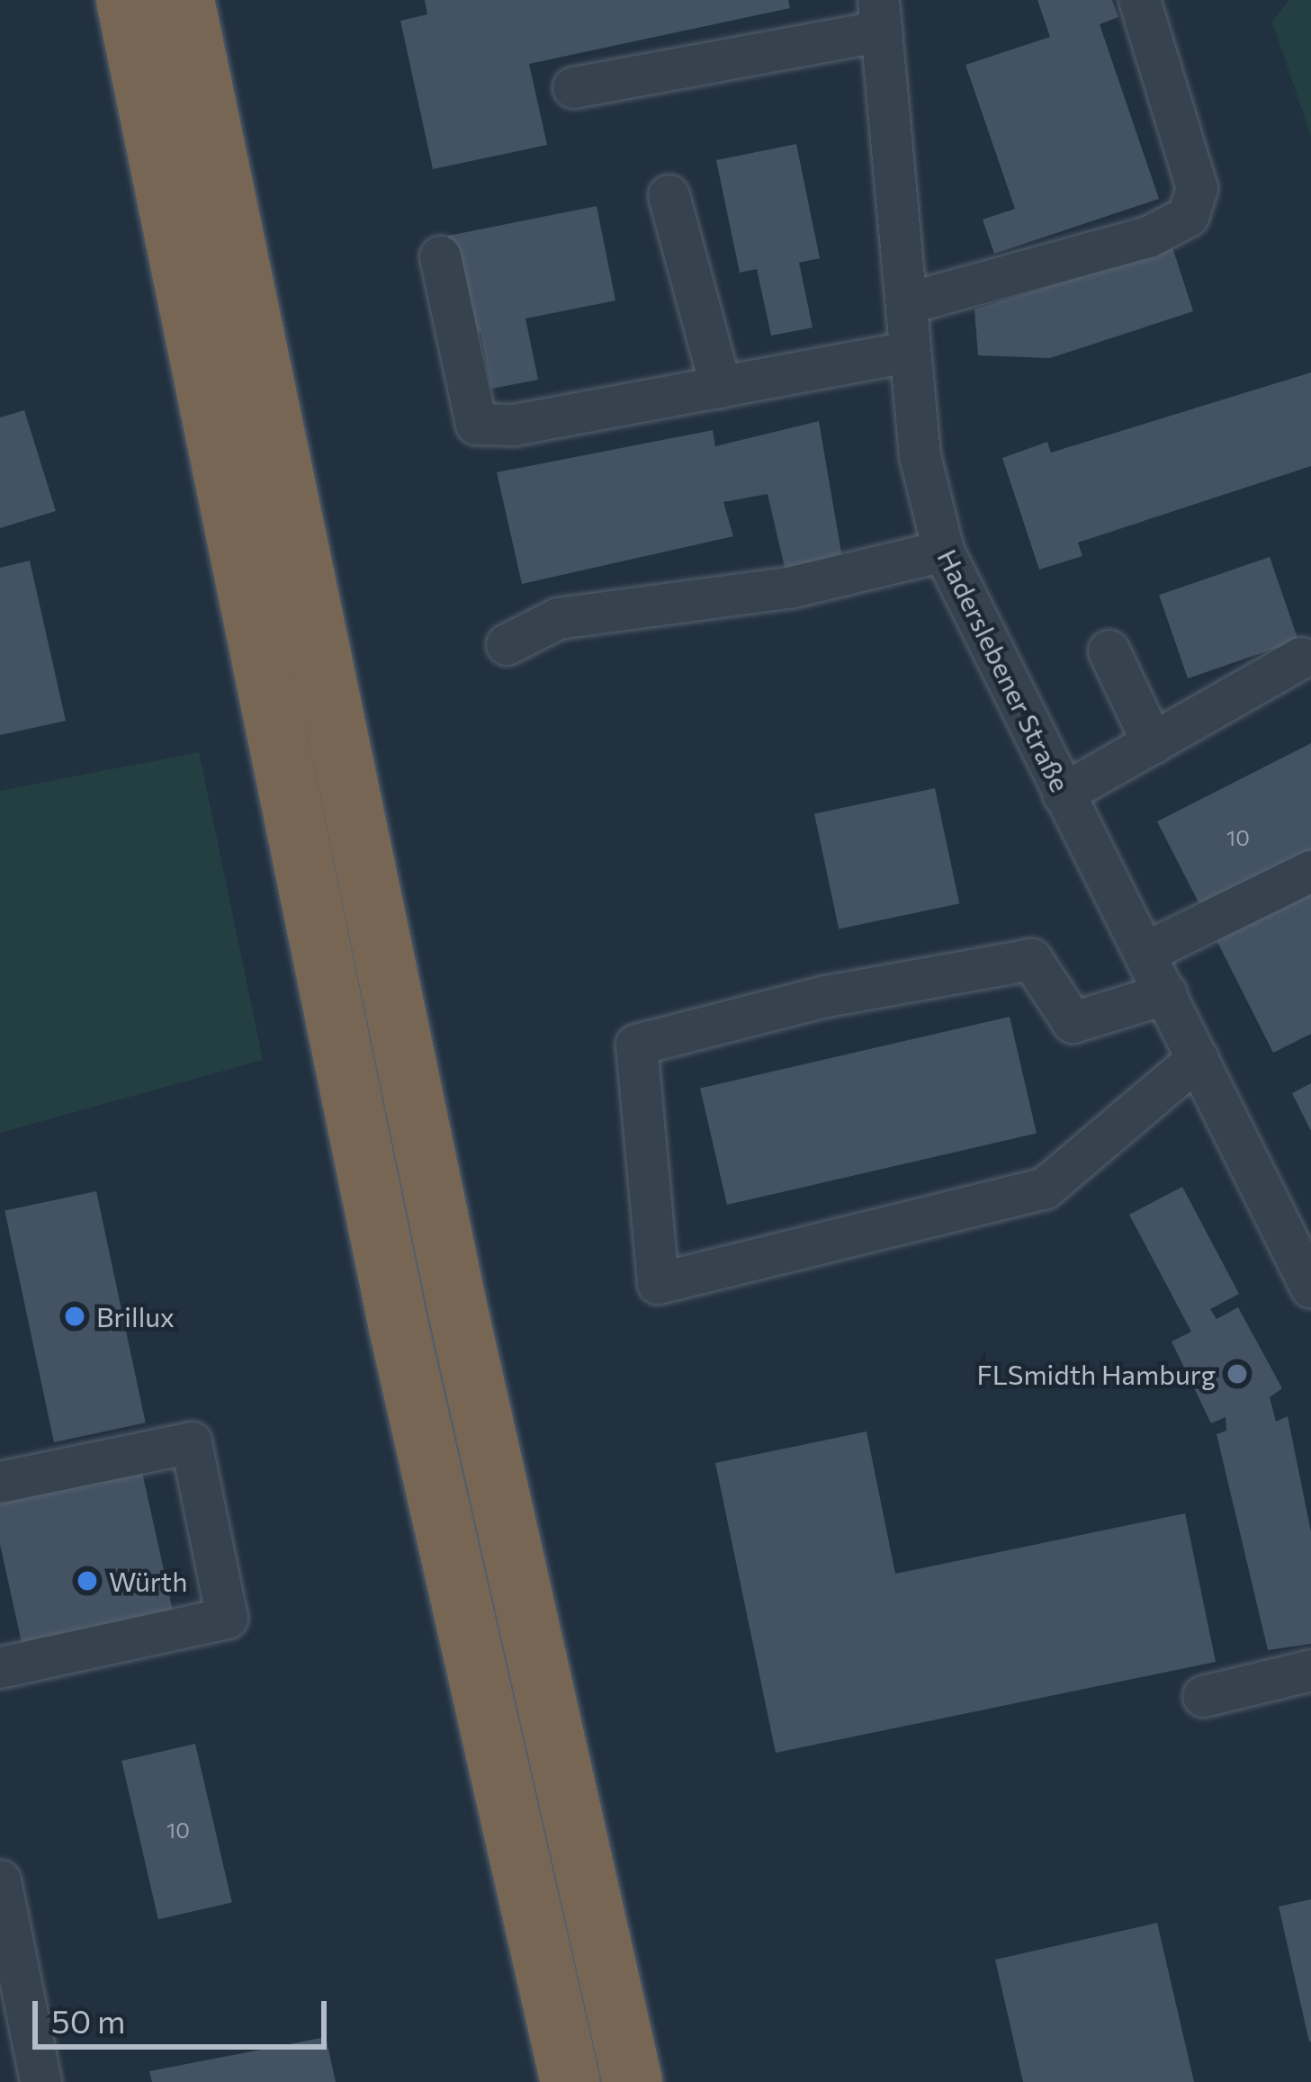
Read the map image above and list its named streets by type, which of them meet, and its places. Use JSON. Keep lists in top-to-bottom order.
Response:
{
  "streets": {
    "street": ["Haderslebener Straße"]
  },
  "places": ["Brillux", "FLSmidth Hamburg", "Würth"],
  "house_numbers": ["10", "10"],
  "scale_bar": "50 m"
}
